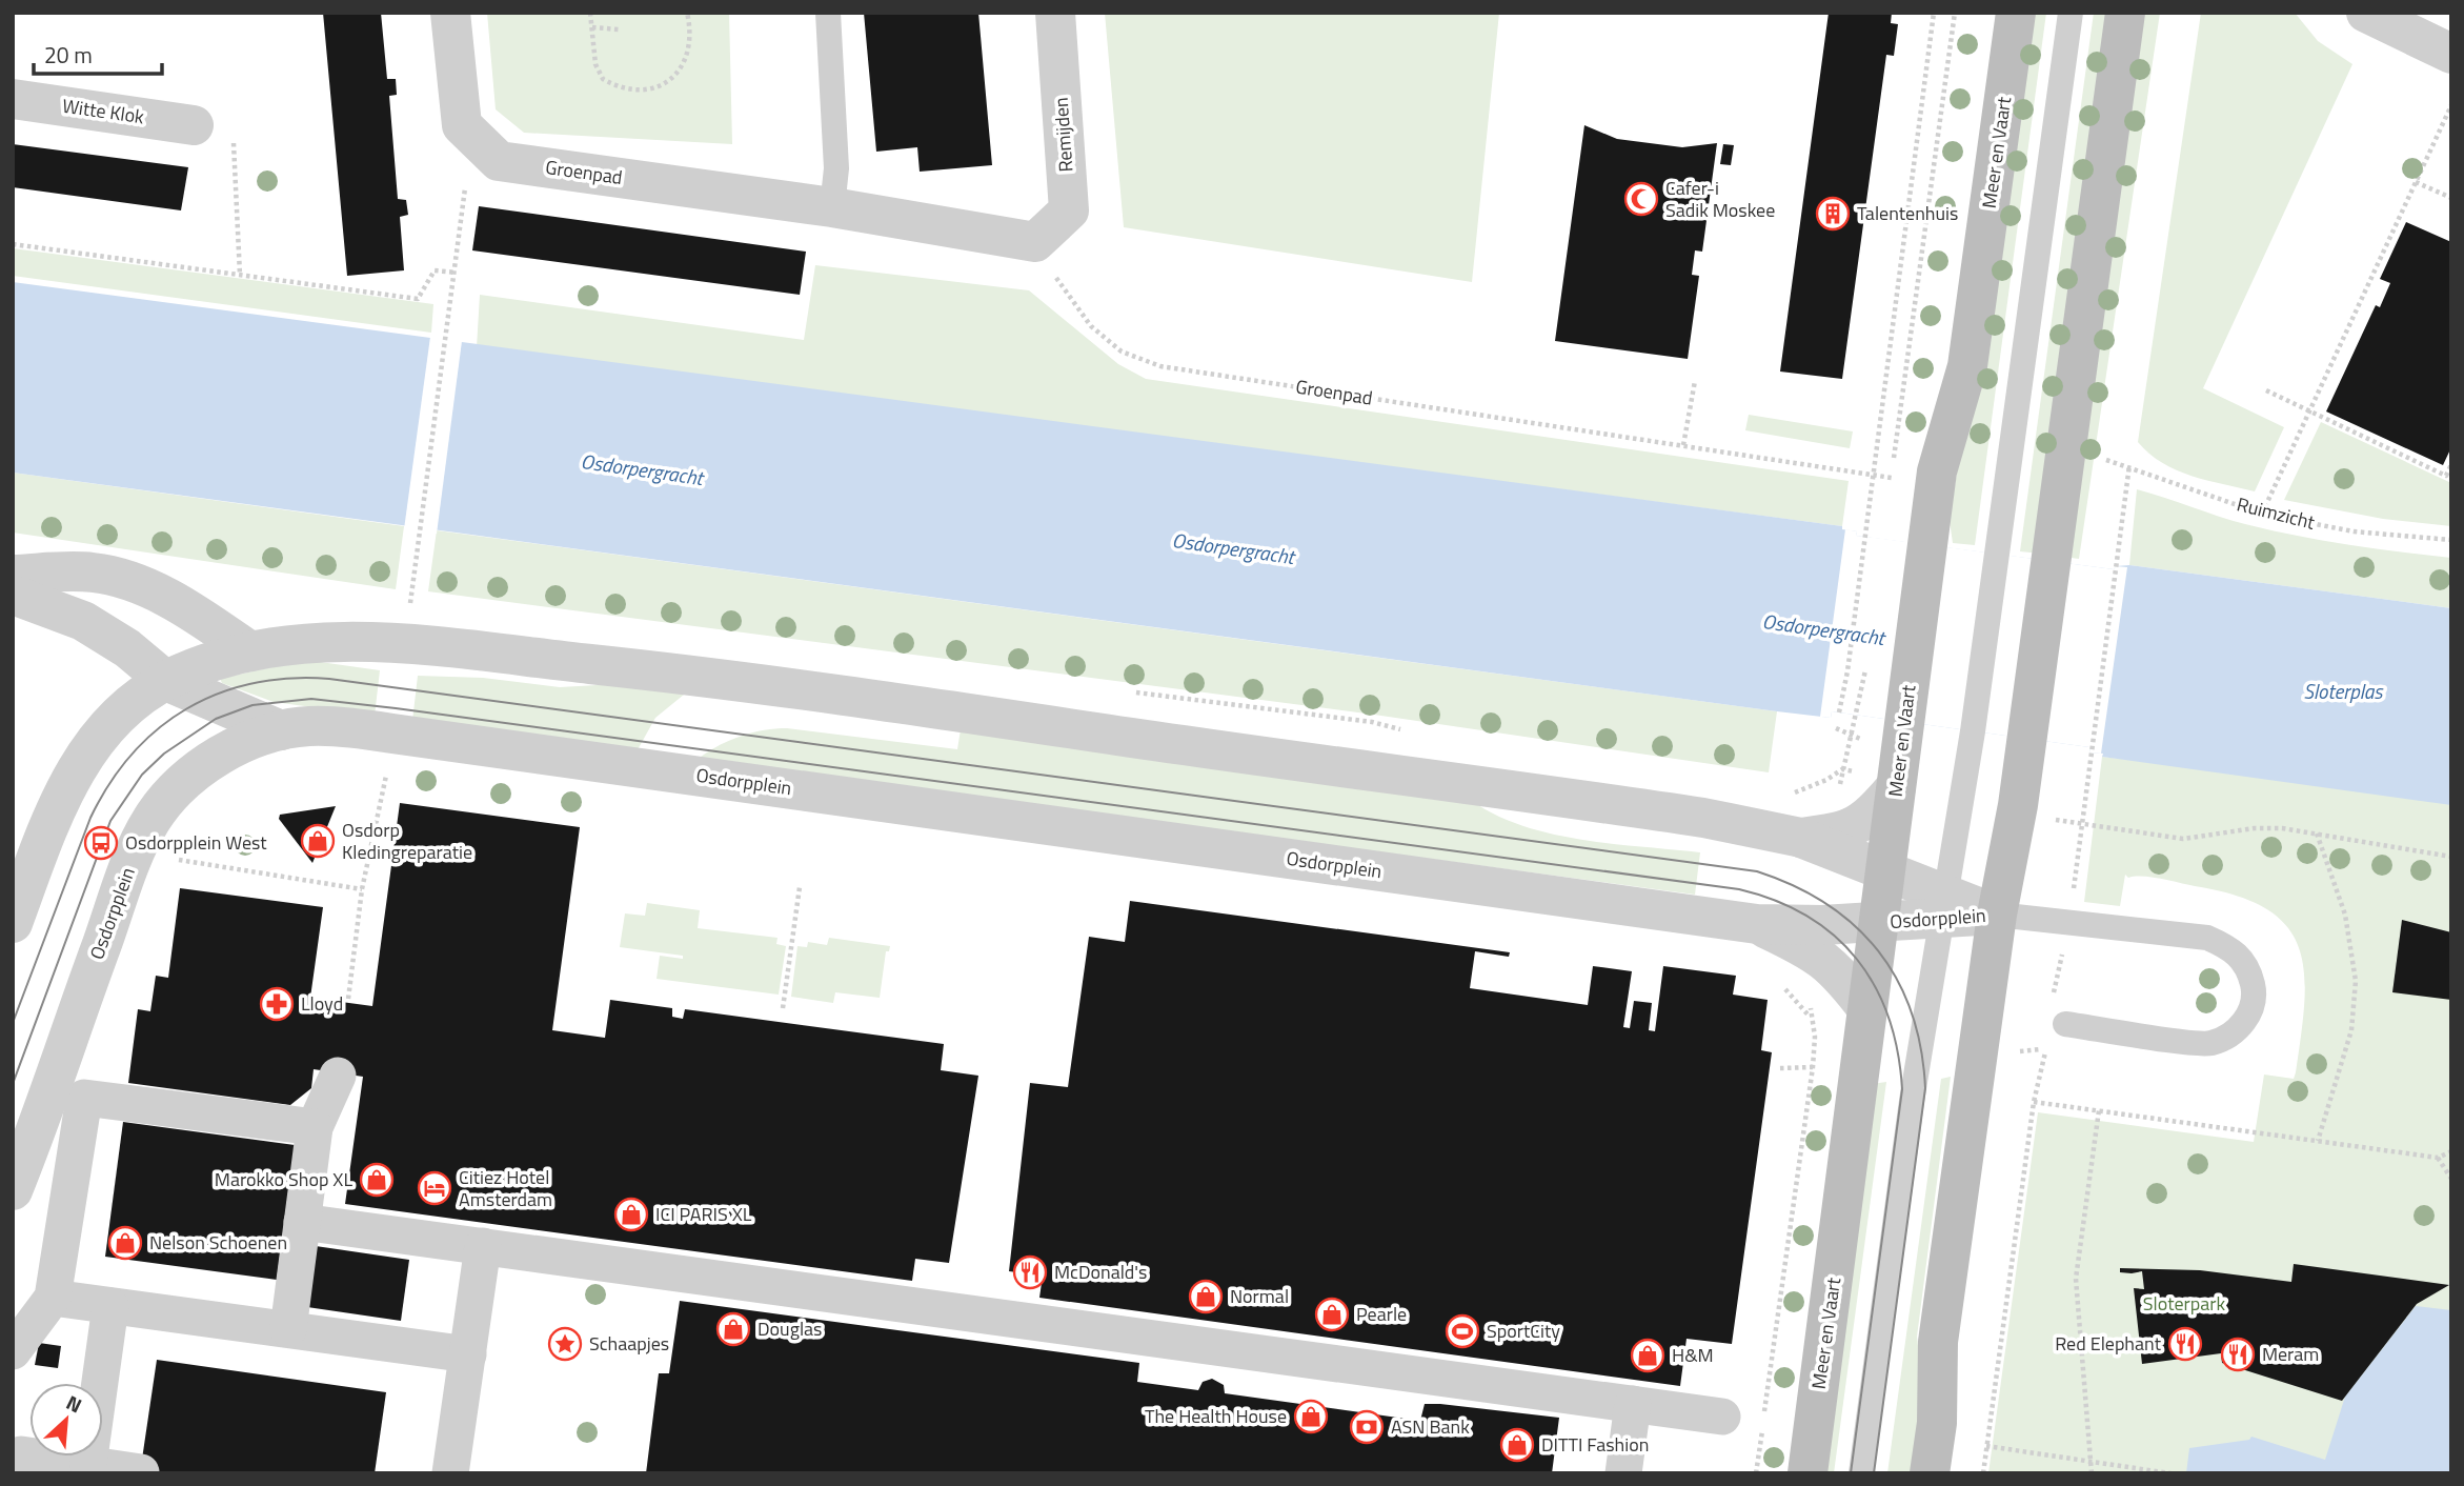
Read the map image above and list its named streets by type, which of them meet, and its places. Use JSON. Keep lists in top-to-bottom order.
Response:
{
  "streets": {
    "main road": ["Meer en Vaart"],
    "street": [
      "Witte Klok",
      "Remijden",
      "Groenpad",
      "Osdorpplein"
    ],
    "path": ["Ruimzicht"]
  },
  "crossings": [
    ["Remijden", "Groenpad"],
    ["Meer en Vaart", "Osdorpplein"]
  ],
  "water": ["Osdorpergracht", "Sloterplas"],
  "parks": ["Sloterpark"],
  "places": {
    "mosque": ["Cafer-i Sadik Moskee"],
    "building": ["Talentenhuis"],
    "shop": [
      "Osdorp Kledingreparatie",
      "Marokko Shop XL",
      "ICI PARIS XL",
      "Nelson Schoenen",
      "Normal",
      "Pearle",
      "Douglas",
      "H&M",
      "The Health House",
      "DITTI Fashion"
    ],
    "bus stop": ["Osdorpplein West"],
    "pharmacy": ["Lloyd"],
    "hotel": ["Citiez Hotel Amsterdam"],
    "restaurant": ["McDonald's", "Red Elephant", "Meram"],
    "sports": ["SportCity"],
    "place": ["Schaapjes"],
    "bank": ["ASN Bank"]
  },
  "scale_bar": "20 m",
  "north": "top right"
}
